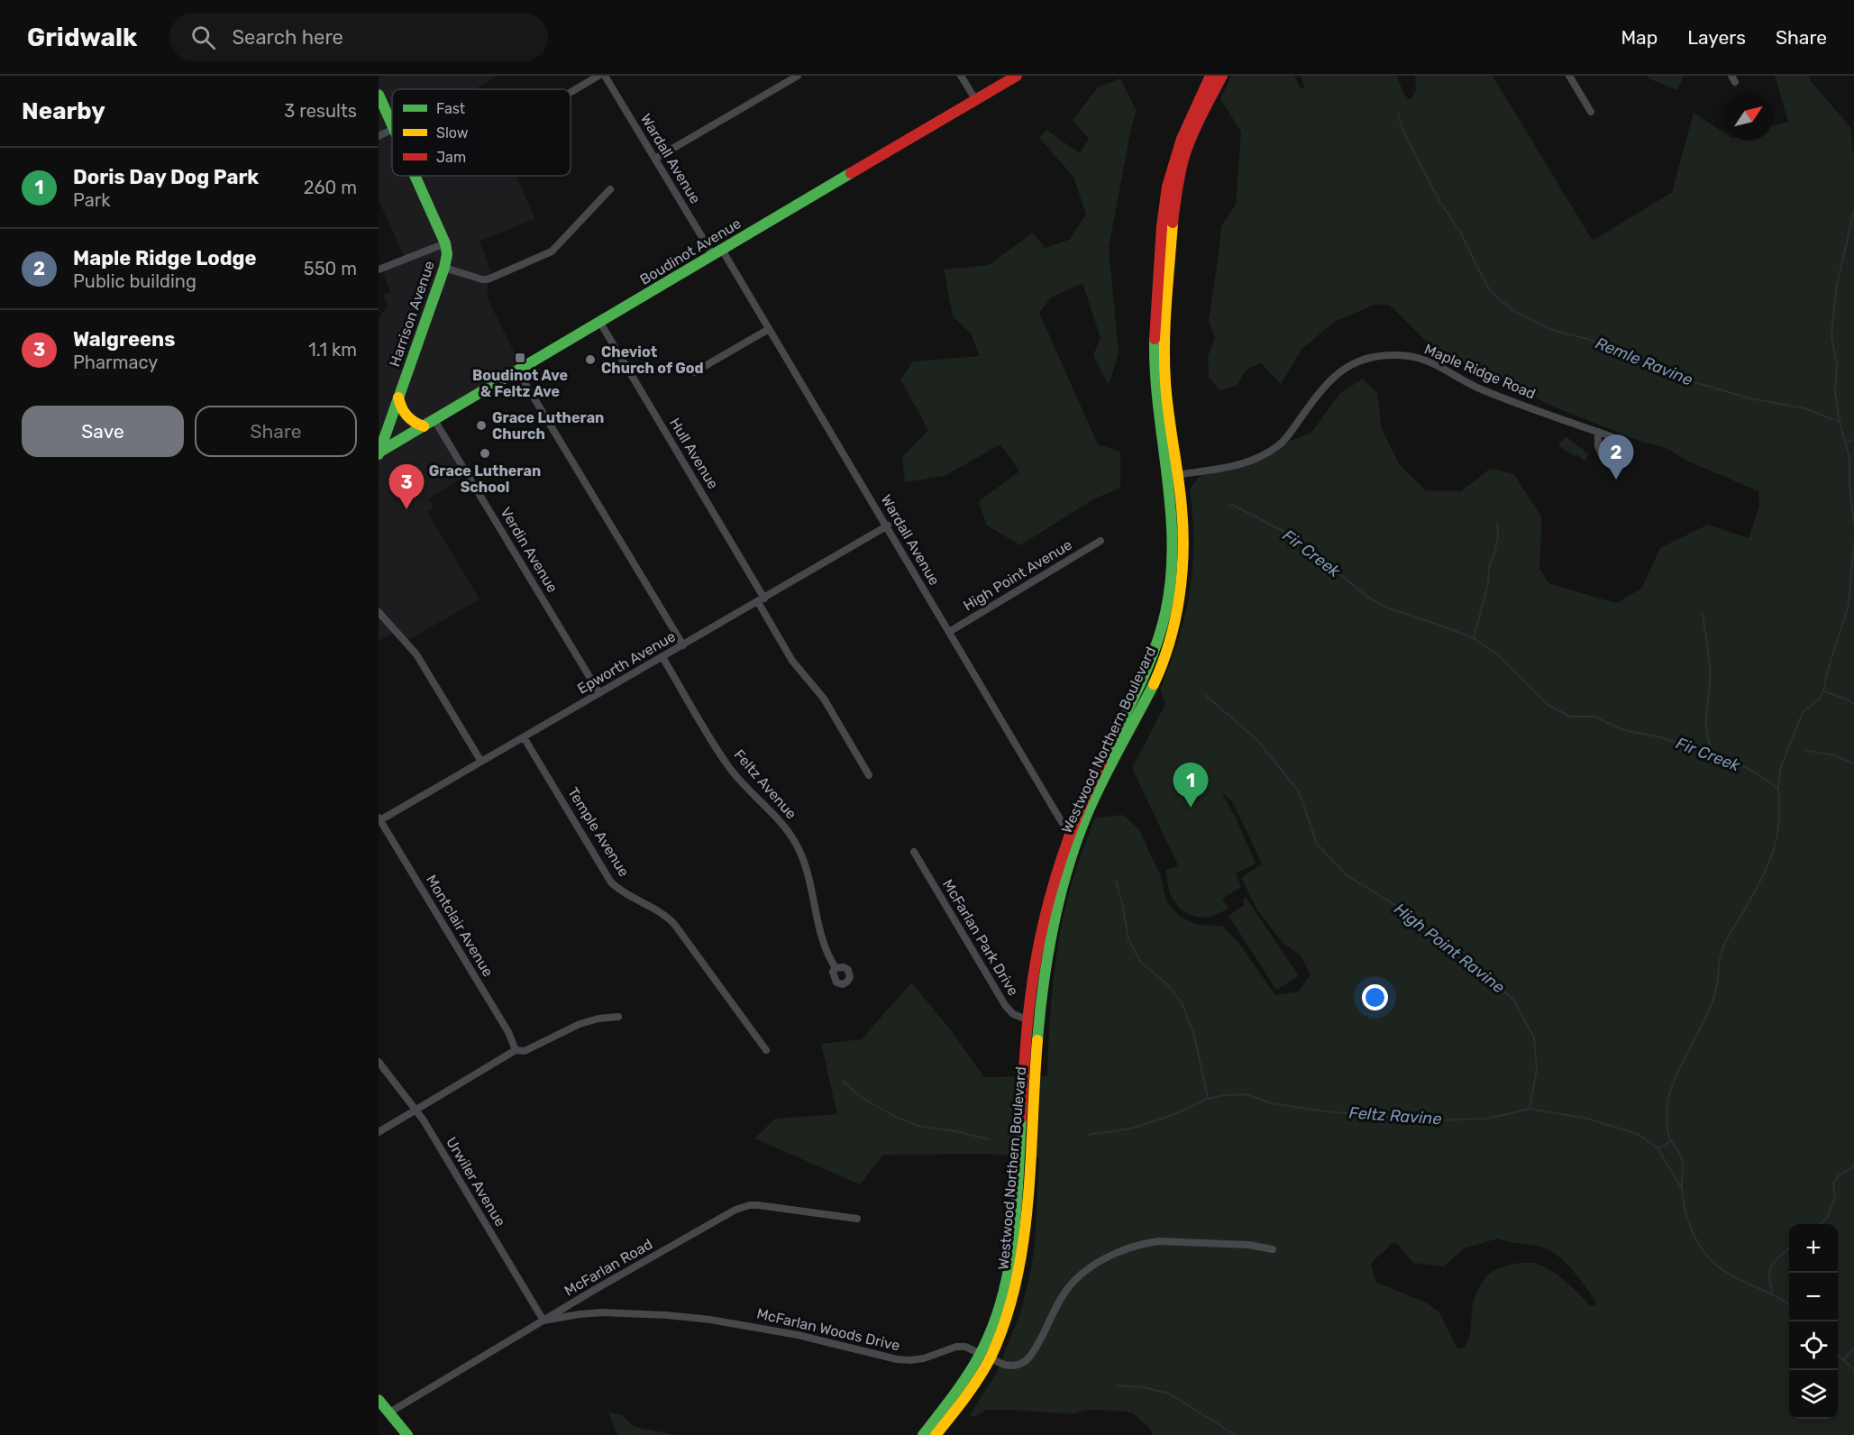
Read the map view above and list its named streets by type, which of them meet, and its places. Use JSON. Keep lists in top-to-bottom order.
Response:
{
  "streets": {
    "main road": ["Boudinot Avenue", "Harrison Avenue", "Westwood Northern Boulevard"],
    "street": [
      "Wardall Avenue",
      "Maple Ridge Road",
      "Hull Avenue",
      "Verdin Avenue",
      "High Point Avenue",
      "Epworth Avenue",
      "Feltz Avenue",
      "Temple Avenue",
      "Montclair Avenue",
      "McFarlan Park Drive",
      "Urwiler Avenue",
      "McFarlan Road",
      "McFarlan Woods Drive"
    ]
  },
  "crossings": [
    ["Wardall Avenue", "Boudinot Avenue"],
    ["Wardall Avenue", "High Point Avenue"],
    ["Wardall Avenue", "Epworth Avenue"],
    ["Wardall Avenue", "Westwood Northern Boulevard"],
    ["Boudinot Avenue", "Harrison Avenue"],
    ["Boudinot Avenue", "Hull Avenue"],
    ["Boudinot Avenue", "Verdin Avenue"],
    ["Maple Ridge Road", "Westwood Northern Boulevard"],
    ["Hull Avenue", "Epworth Avenue"],
    ["Verdin Avenue", "Epworth Avenue"],
    ["Epworth Avenue", "Feltz Avenue"],
    ["Epworth Avenue", "Temple Avenue"],
    ["Epworth Avenue", "Montclair Avenue"],
    ["Westwood Northern Boulevard", "McFarlan Park Drive"],
    ["Westwood Northern Boulevard", "McFarlan Woods Drive"],
    ["Urwiler Avenue", "McFarlan Road"],
    ["Urwiler Avenue", "McFarlan Woods Drive"],
    ["McFarlan Road", "McFarlan Woods Drive"]
  ],
  "water": [
    "Remle Ravine",
    "Fir Creek",
    "High Point Ravine",
    "Feltz Ravine"
  ],
  "places": {
    "transit": ["Boudinot Ave & Feltz Ave"],
    "other": ["Cheviot Church of God", "Grace Lutheran Church", "Grace Lutheran School"]
  },
  "legend": ["Fast", "Slow", "Jam"],
  "north": "top right",
  "page": {
    "header": "Gridwalk",
    "search": "Search here",
    "nav": ["Map", "Layers", "Share"],
    "heading": ["Nearby", "3 results"],
    "list": [
      {
        "mark": "1",
        "name": "Doris Day Dog Park",
        "note": "Park",
        "value": "260 m"
      },
      {
        "mark": "2",
        "name": "Maple Ridge Lodge",
        "note": "Public building",
        "value": "550 m"
      },
      {
        "mark": "3",
        "name": "Walgreens",
        "note": "Pharmacy",
        "value": "1.1 km"
      }
    ],
    "buttons": ["Save", "Share"],
    "pins": ["2", "3", "1"],
    "map_buttons": ["+", "−"]
  }
}
